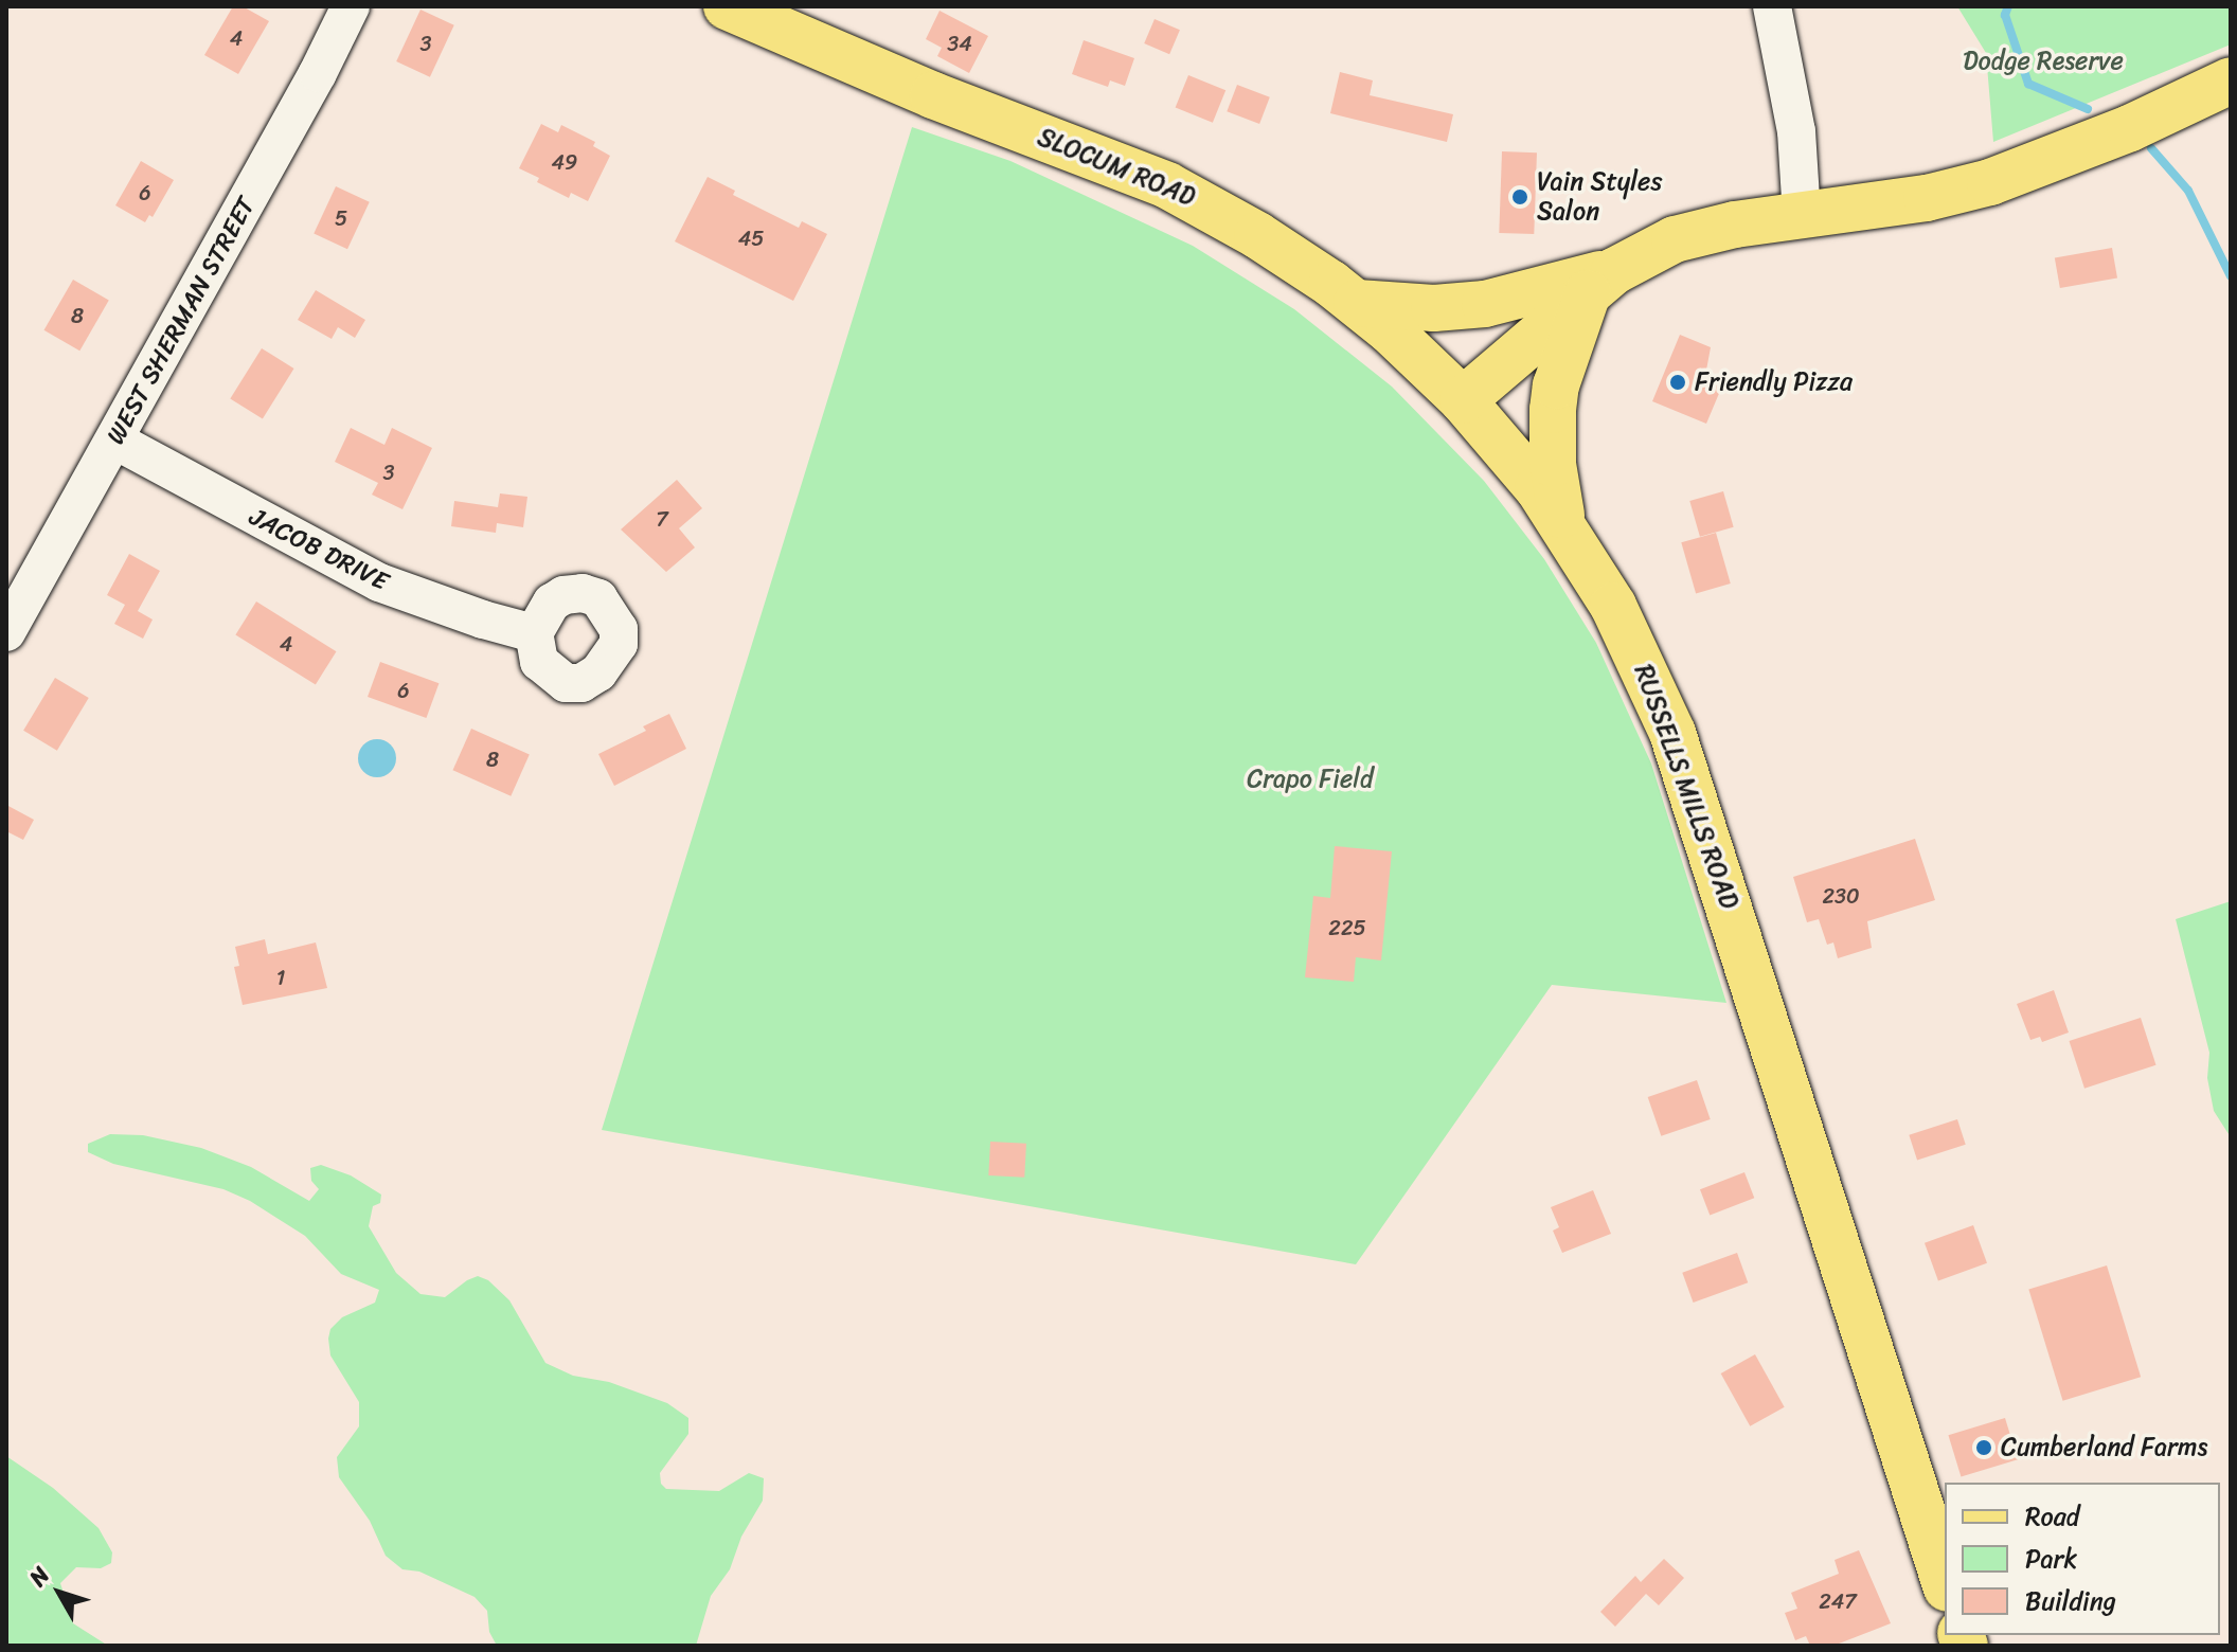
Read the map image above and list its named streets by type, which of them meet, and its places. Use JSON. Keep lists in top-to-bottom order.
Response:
{
  "streets": {
    "main road": ["SLOCUM ROAD", "RUSSELLS MILLS ROAD"],
    "street": ["WEST SHERMAN STREET", "JACOB DRIVE"]
  },
  "crossings": [
    ["SLOCUM ROAD", "RUSSELLS MILLS ROAD"],
    ["WEST SHERMAN STREET", "JACOB DRIVE"]
  ],
  "parks": ["Dodge Reserve", "Crapo Field"],
  "places": ["Vain Styles Salon", "Friendly Pizza", "Cumberland Farms"],
  "house_numbers": [
    "4",
    "3",
    "34",
    "49",
    "6",
    "5",
    "45",
    "8",
    "3",
    "7",
    "4",
    "6",
    "8",
    "230",
    "225",
    "1",
    "247"
  ],
  "legend": ["Road", "Park", "Building"],
  "north": "top left"
}
